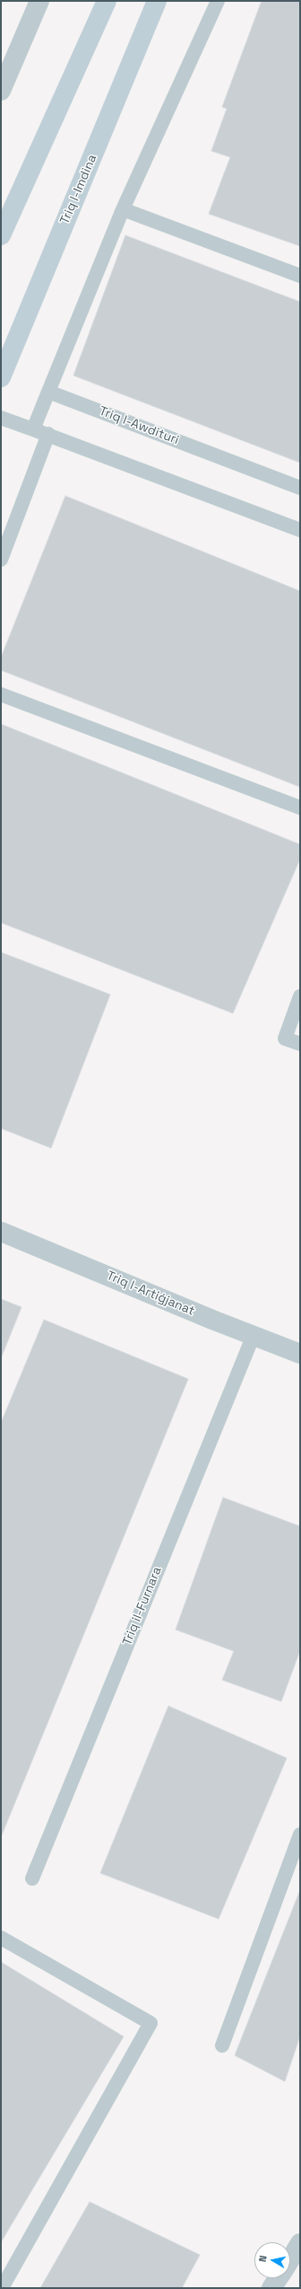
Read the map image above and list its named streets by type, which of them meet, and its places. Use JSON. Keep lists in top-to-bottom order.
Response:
{
  "streets": {
    "main road": ["Triq l-Imdina"],
    "street": ["Triq l-Artiġjanat"],
    "lane": ["Triq l-Awdituri", "Triq il-Furnara"]
  },
  "crossings": [
    ["Triq l-Artiġjanat", "Triq il-Furnara"]
  ],
  "north": "left"
}
